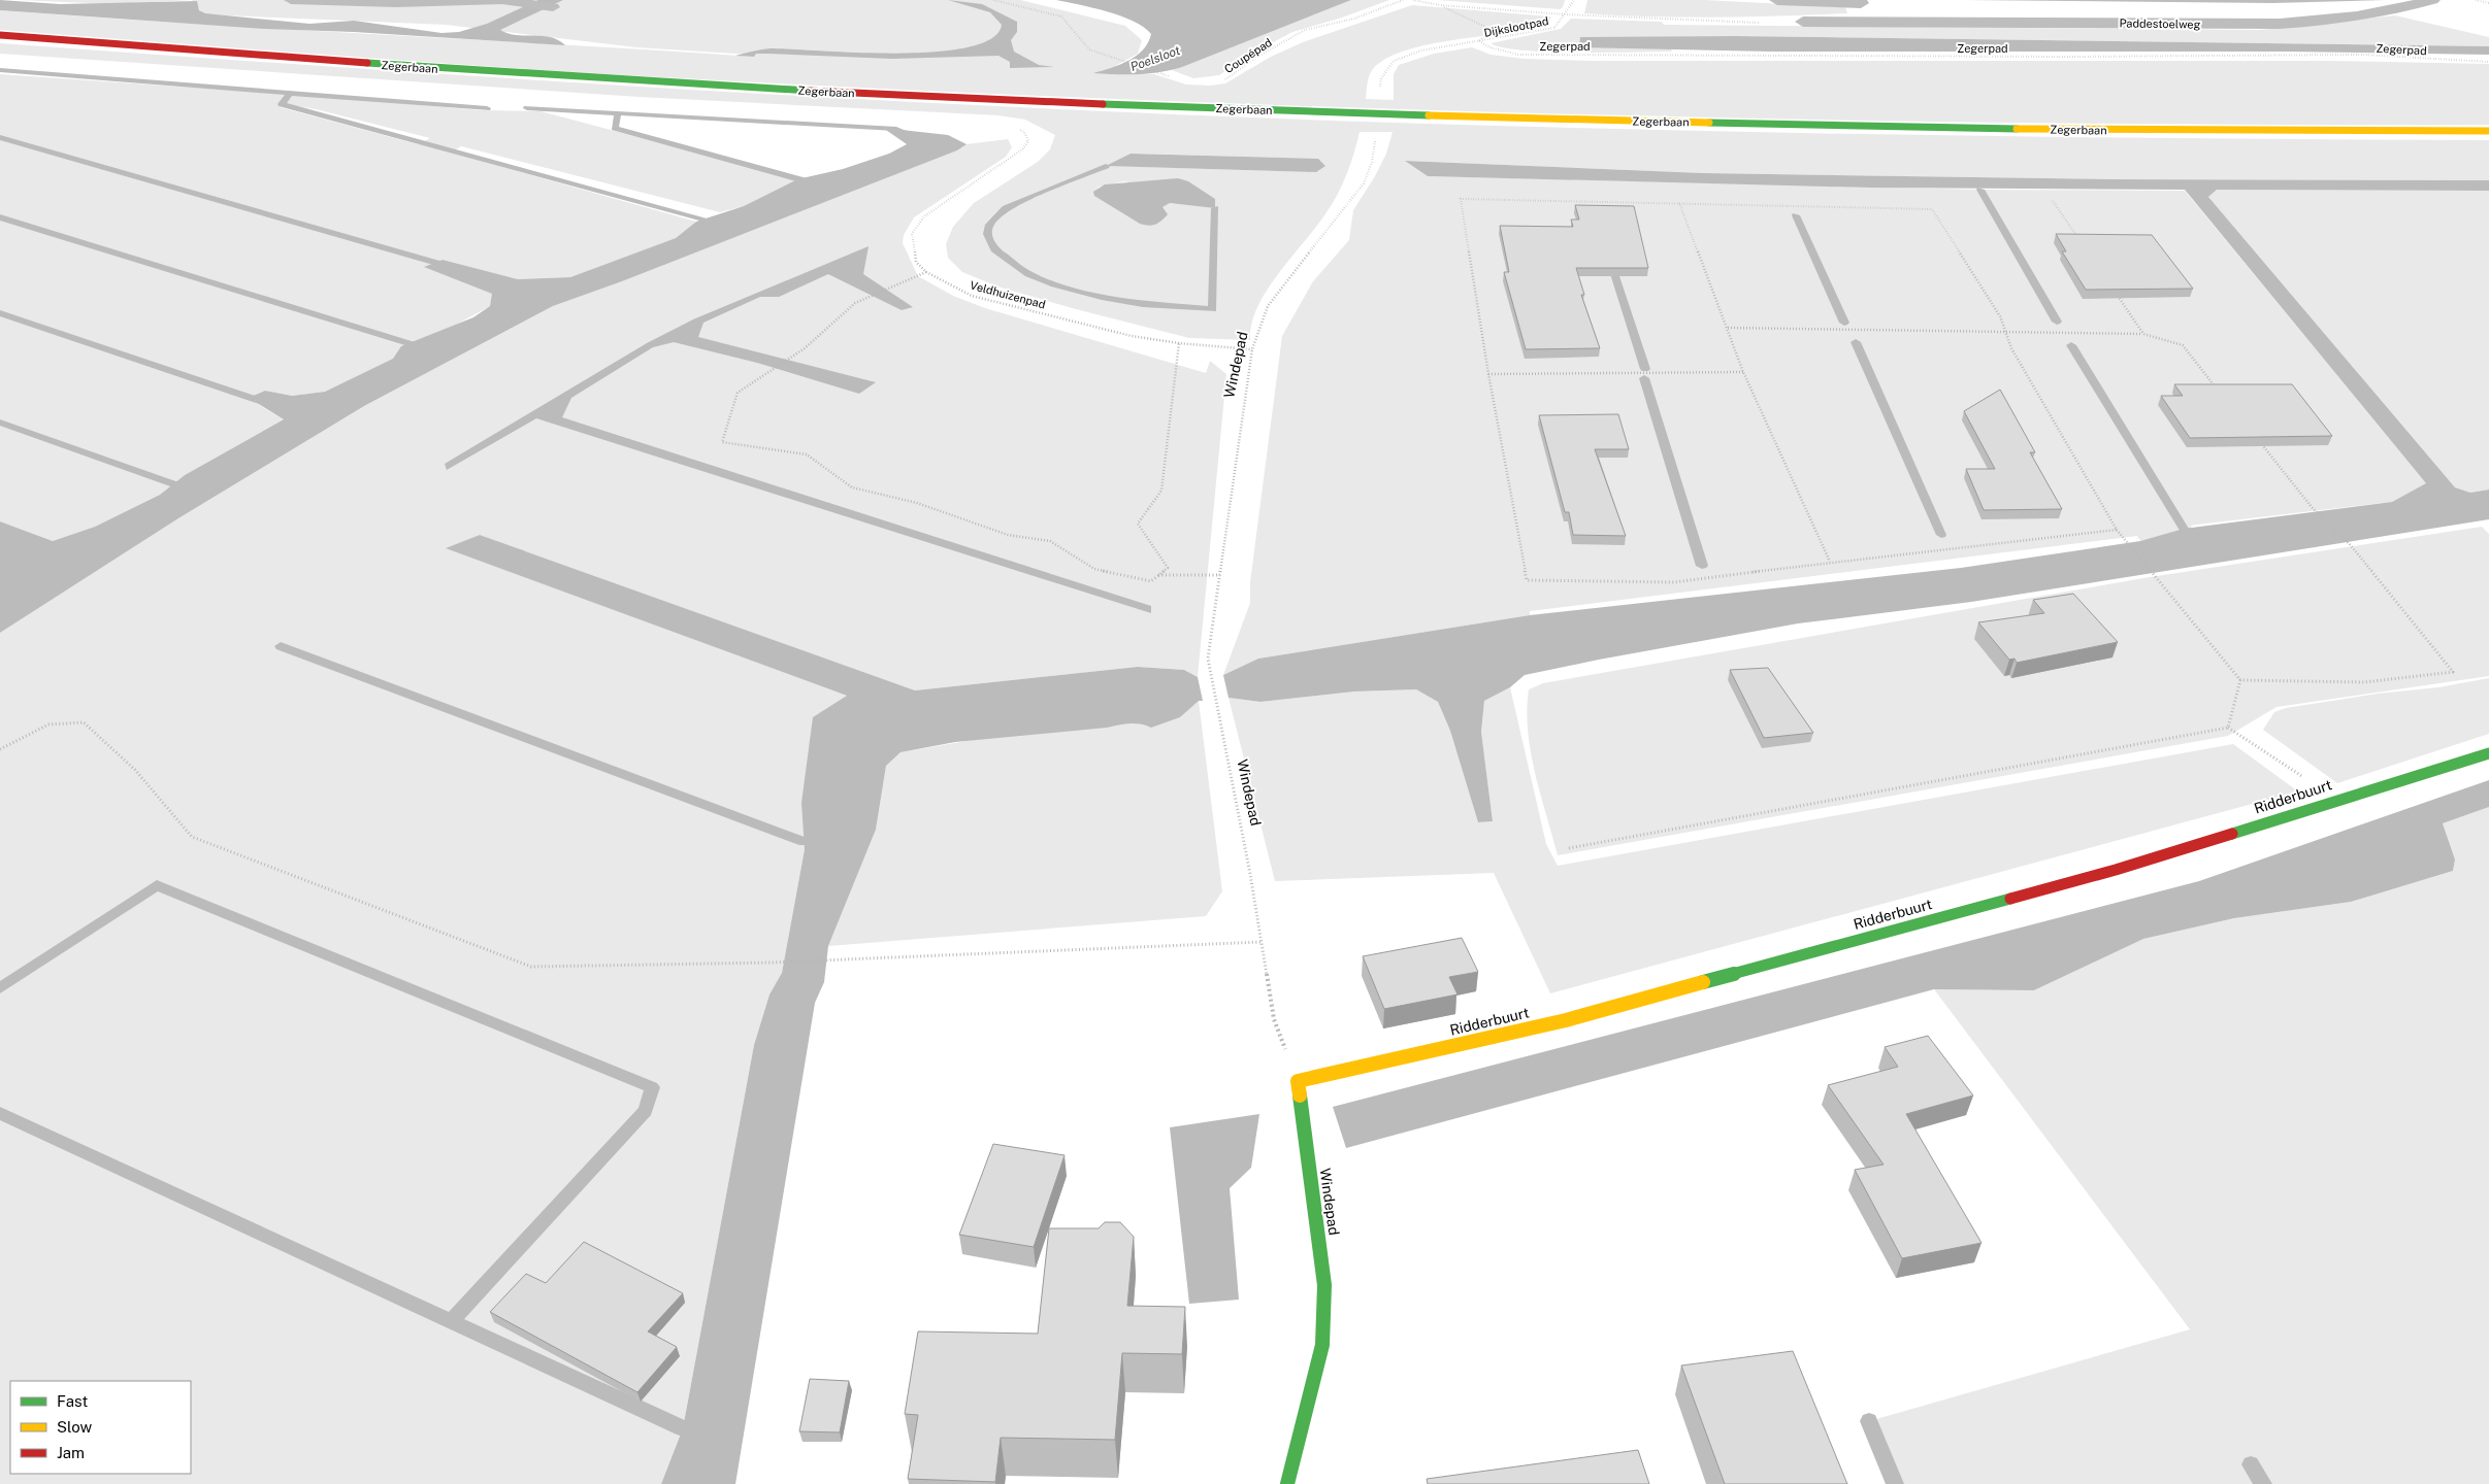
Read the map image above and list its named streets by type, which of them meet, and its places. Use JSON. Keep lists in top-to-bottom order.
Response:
{
  "streets": {
    "main road": ["Zegerbaan", "Windepad", "Ridderbuurt"],
    "street": ["Paddestoelweg"],
    "path": [
      "Dijkslootpad",
      "Zegerpad",
      "Coupépad",
      "Veldhuizenpad"
    ]
  },
  "crossings": [
    ["Dijkslootpad", "Zegerpad"],
    ["Veldhuizenpad", "Windepad"],
    ["Windepad", "Ridderbuurt"]
  ],
  "water": ["Poelsloot"],
  "legend": ["Fast", "Slow", "Jam"]
}
